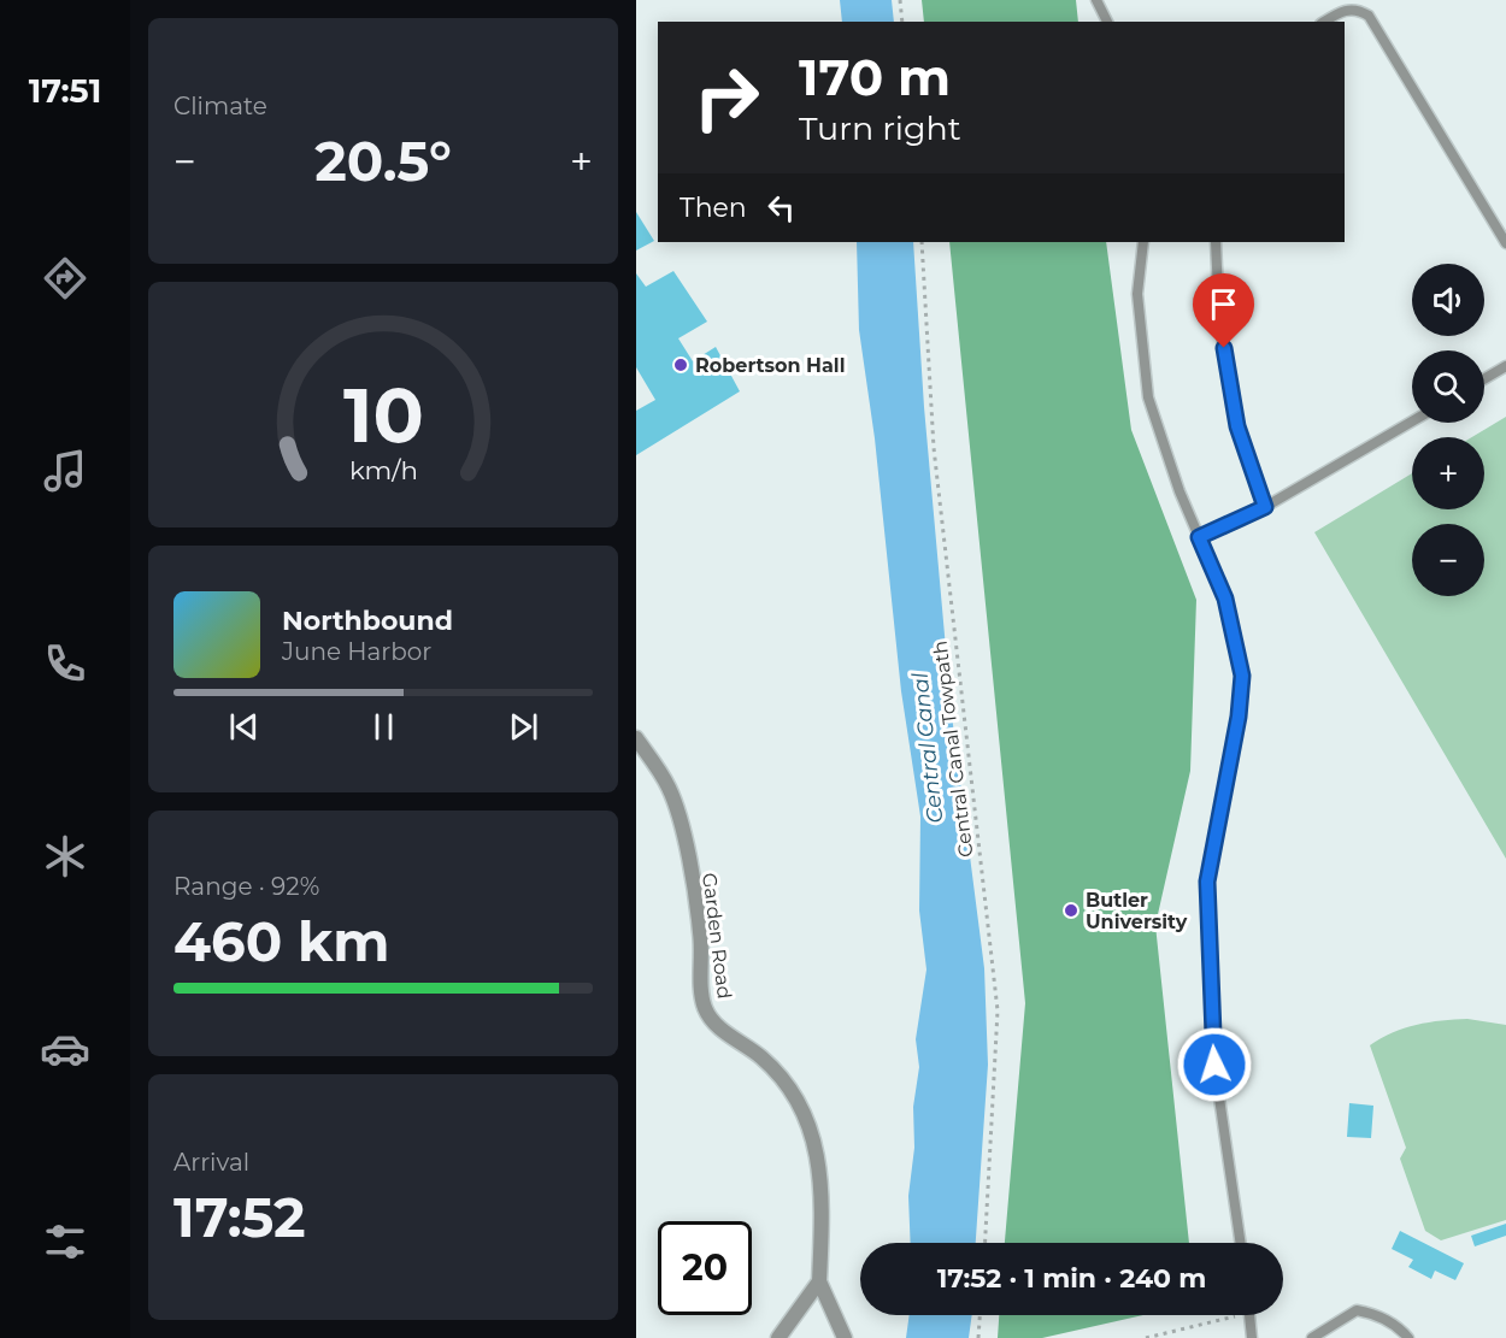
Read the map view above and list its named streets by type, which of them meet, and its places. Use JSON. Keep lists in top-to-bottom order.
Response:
{
  "streets": {
    "street": ["Garden Road"],
    "path": ["Central Canal Towpath"]
  },
  "water": ["Central Canal"],
  "places": ["Robertson Hall", "Butler University"],
  "page": {
    "tabs": "17:51",
    "tile": [
      "Climate",
      ["Range · 92%", "460 km"],
      ["Arrival", "17:52"]
    ],
    "turn": ["170 m", "Turn right"],
    "heat": ["−", "20.5°", "+"],
    "then": "Then",
    "map_buttons": ["+", "−"],
    "song": ["Northbound", "June Harbor"],
    "limit": "20",
    "trip": "17:52 · 1 min · 240 m",
    "gauge": ["10", "km/h"]
  }
}
